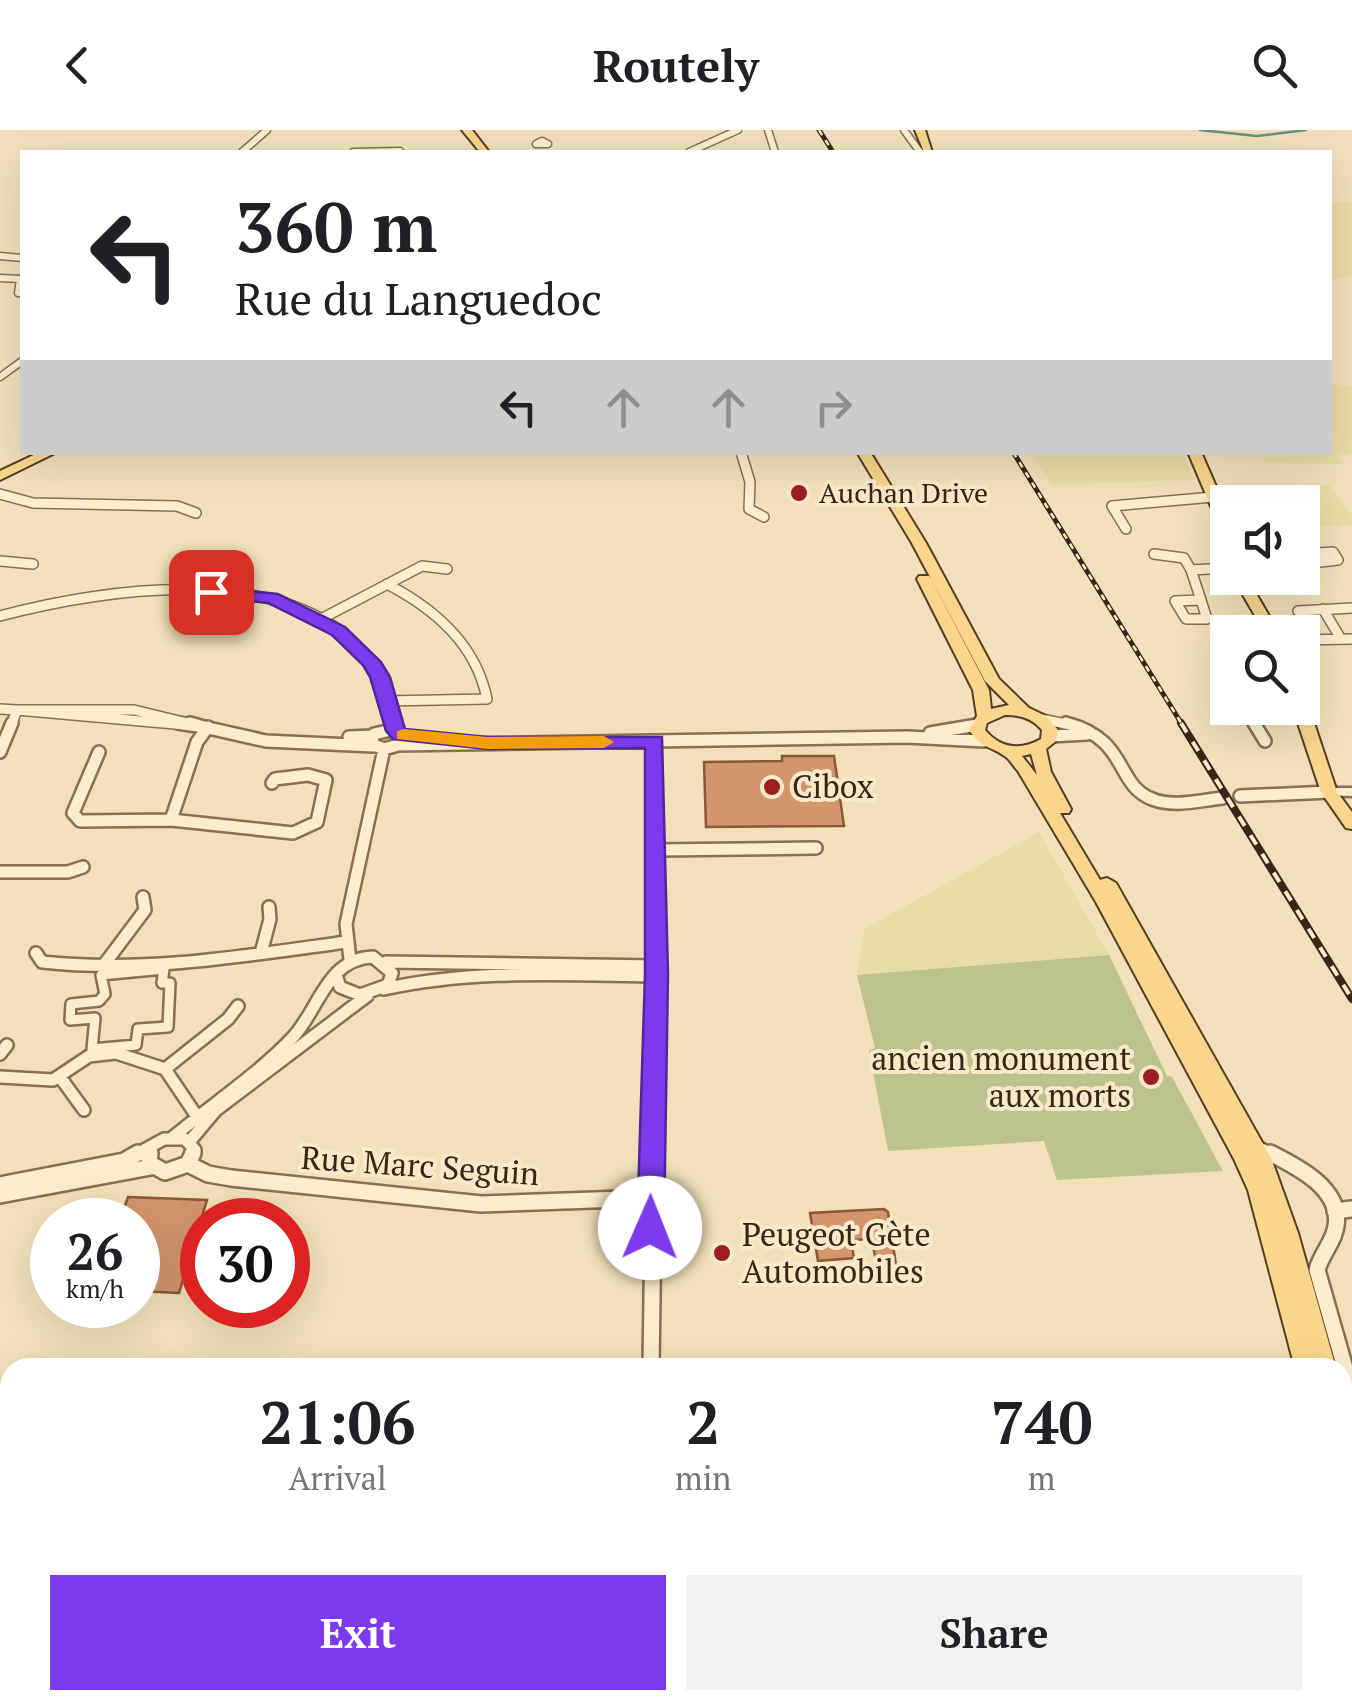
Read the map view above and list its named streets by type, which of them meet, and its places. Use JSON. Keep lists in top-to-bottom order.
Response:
{
  "streets": {
    "street": ["Rue Marc Seguin"]
  },
  "places": [
    "Auchan Drive",
    "Cibox",
    "ancien monument aux morts",
    "Peugeot Gète Automobiles"
  ],
  "page": {
    "header": "Routely",
    "turn": ["360 m", "Rue du Languedoc"],
    "speed": "26 km/h",
    "limit": "30",
    "eta": [
      "21:06",
      "Arrival",
      "2",
      "min",
      "740",
      "m"
    ],
    "buttons": ["Exit", "Share"]
  }
}
